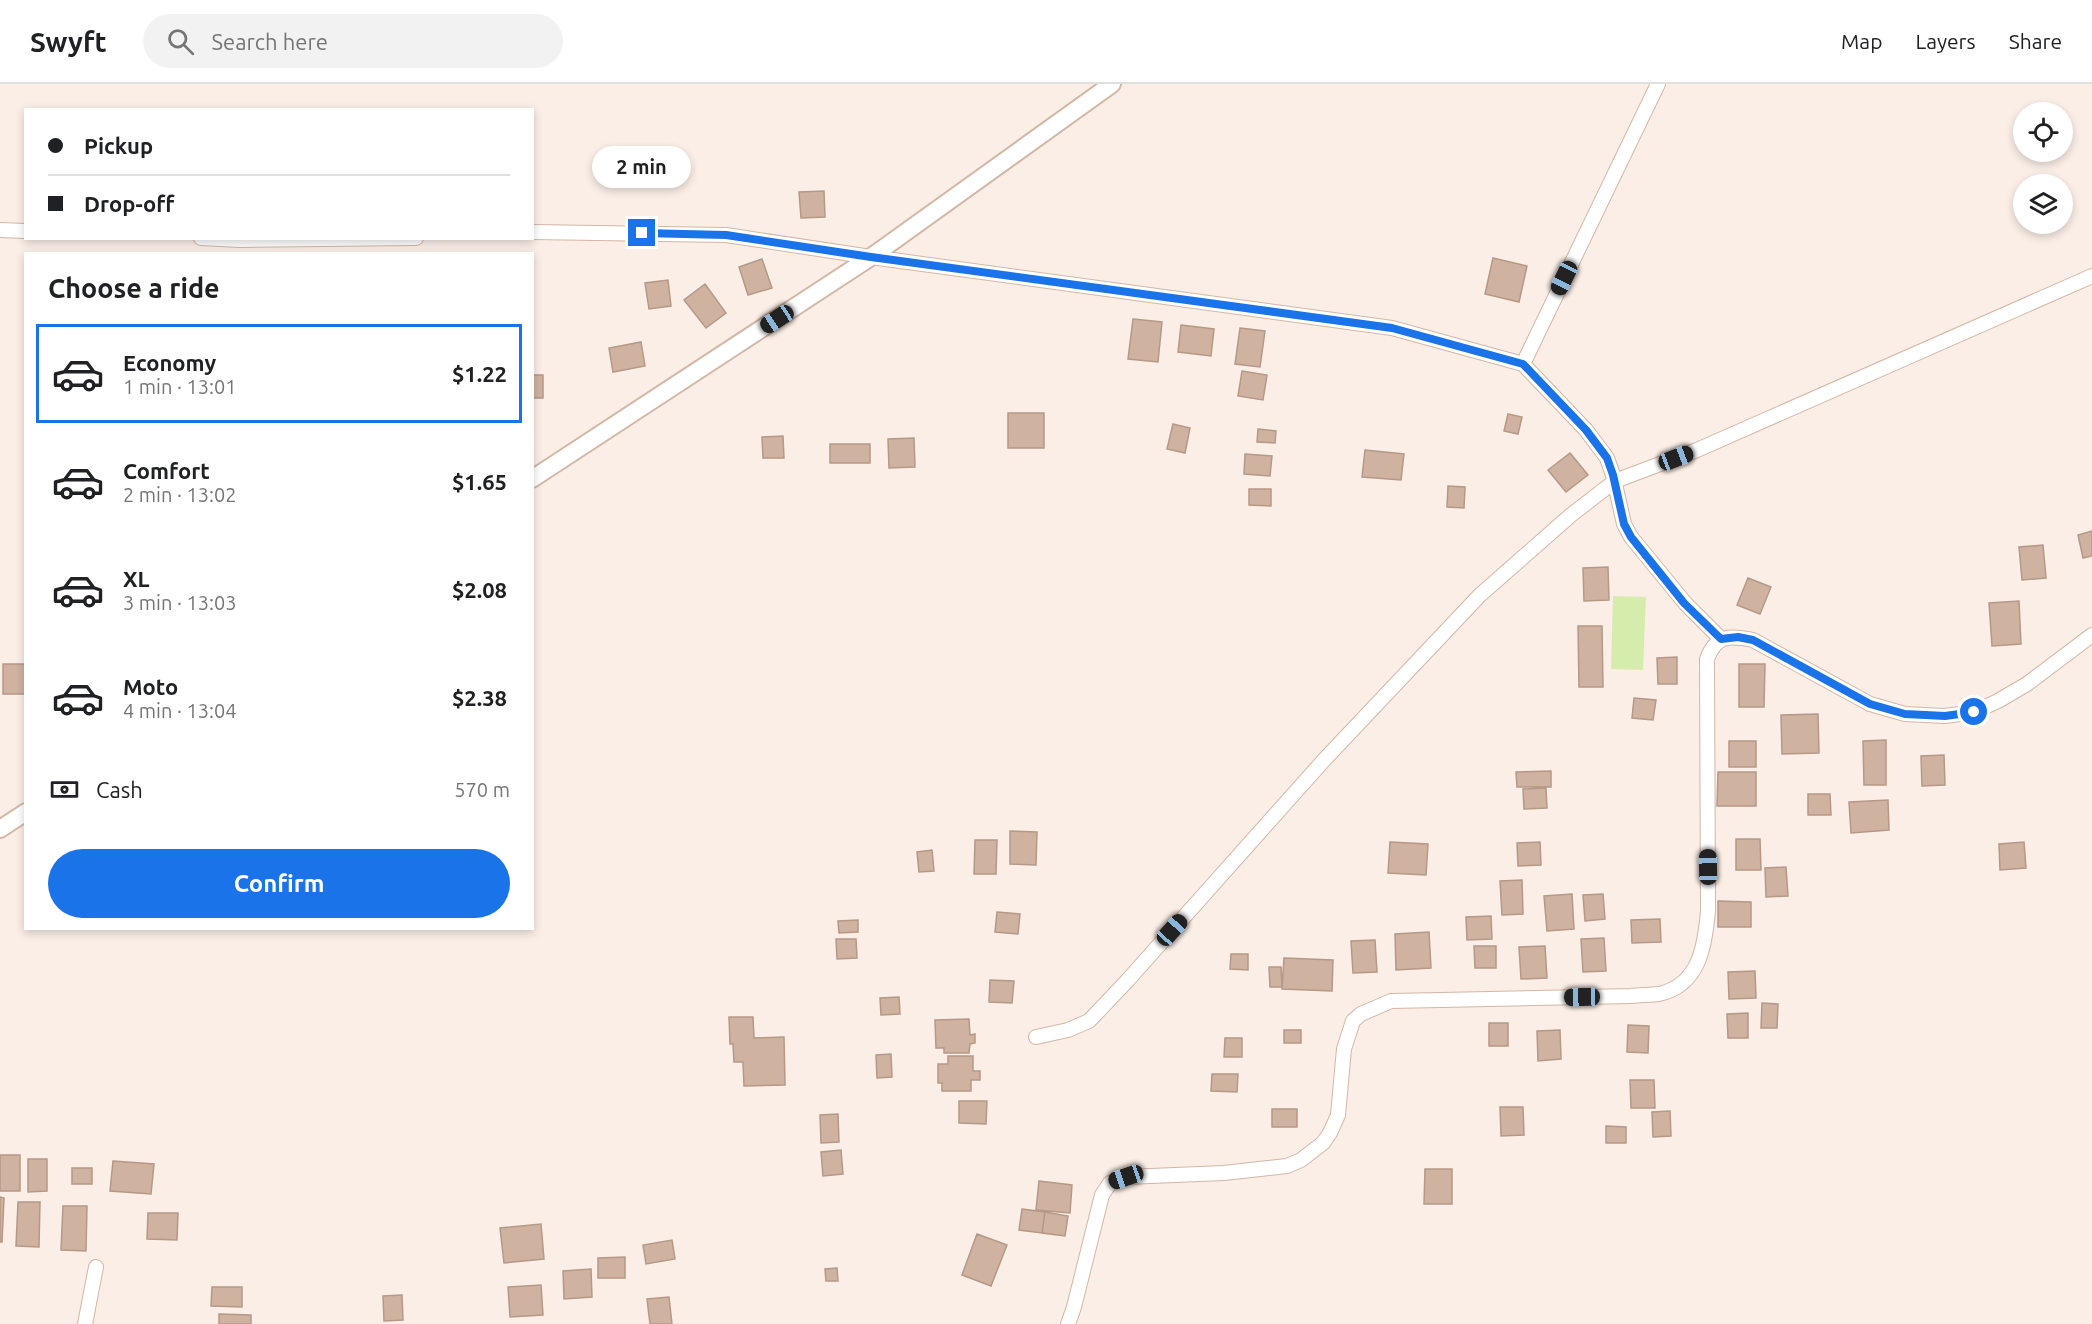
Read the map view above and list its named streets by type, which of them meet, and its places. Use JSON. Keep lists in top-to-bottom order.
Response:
{
  "page": {
    "header": "Swyft",
    "search": "Search here",
    "nav": ["Map", "Layers", "Share"],
    "banner": ["Pickup", "Drop-off"],
    "bubble": "2 min",
    "heading": "Choose a ride",
    "list": [
      {
        "name": "Economy",
        "note": "1 min · 13:01",
        "value": "$1.22"
      },
      {
        "name": "Comfort",
        "note": "2 min · 13:02",
        "value": "$1.65"
      },
      {
        "name": "XL",
        "note": "3 min · 13:03",
        "value": "$2.08"
      },
      {
        "name": "Moto",
        "note": "4 min · 13:04",
        "value": "$2.38"
      }
    ],
    "pay": ["Cash", "570 m"],
    "buttons": "Confirm"
  }
}
